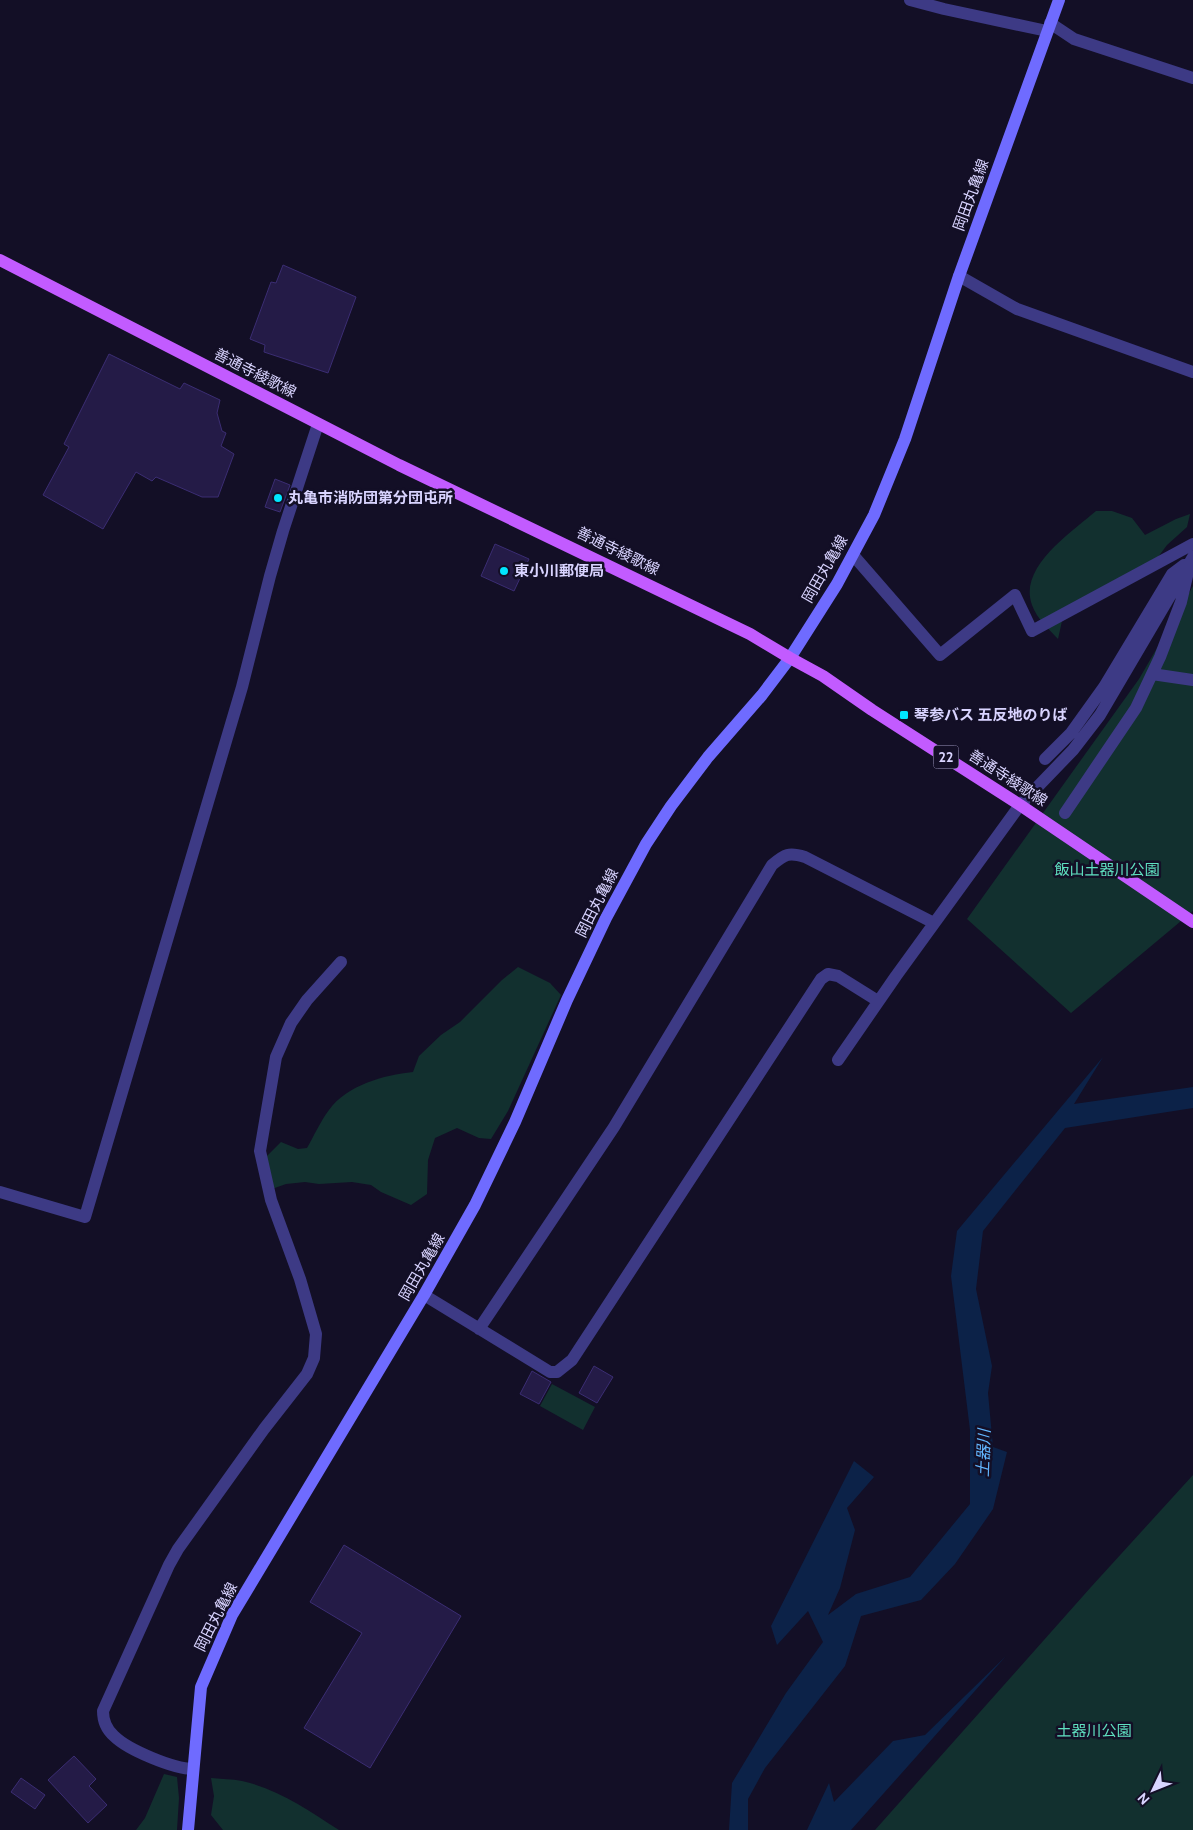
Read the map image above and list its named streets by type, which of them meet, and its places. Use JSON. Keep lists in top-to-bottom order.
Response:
{
  "streets": {
    "main road": ["岡田丸亀線", "善通寺綾歌線", "22"]
  },
  "crossings": [
    ["岡田丸亀線", "善通寺綾歌線"]
  ],
  "water": ["土器川"],
  "parks": ["飯山土器川公園", "土器川公園"],
  "places": {
    "other": ["丸亀市消防団第分団屯所", "東小川郵便局"],
    "transit": ["琴参バス 五反地のりば"]
  },
  "north": "bottom left"
}
